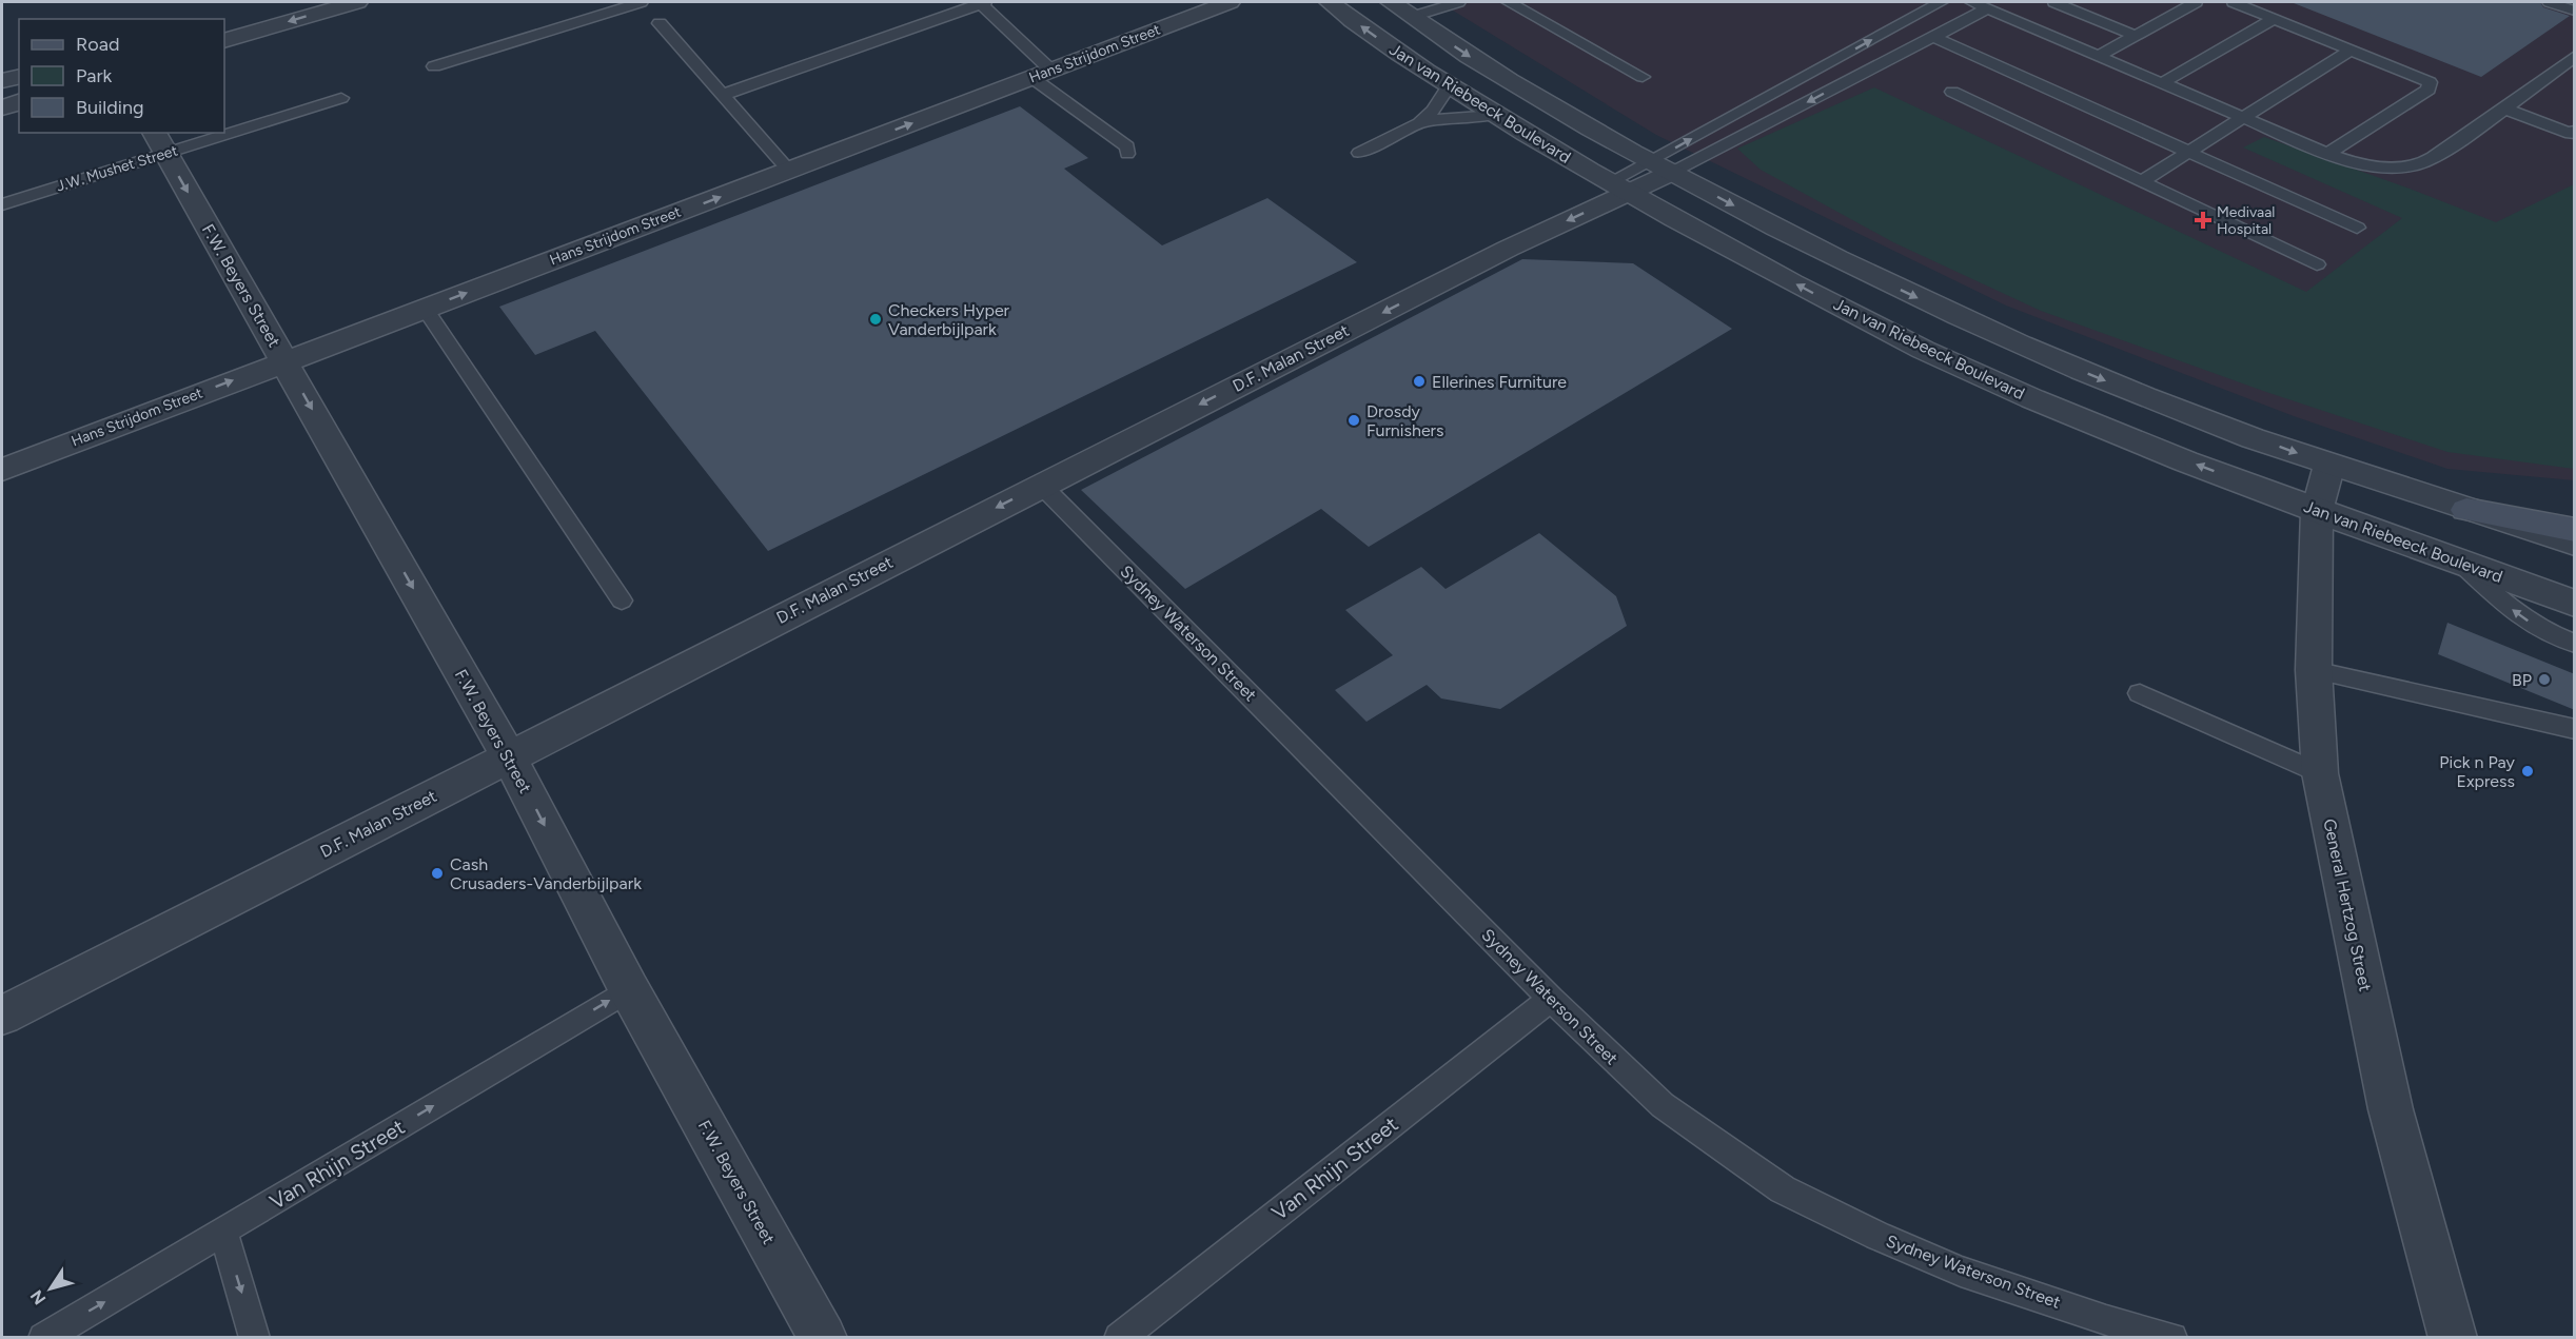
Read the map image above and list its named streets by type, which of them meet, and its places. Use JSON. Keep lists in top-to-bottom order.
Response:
{
  "streets": {
    "street": [
      "Hans Strijdom Street",
      "Jan van Riebeeck Boulevard",
      "F.W. Beyers Street",
      "D.F. Malan Street",
      "General Hertzog Street"
    ],
    "lane": ["J.W. Mushet Street", "Sydney Waterson Street", "Van Rhijn Street"]
  },
  "crossings": [
    ["Hans Strijdom Street", "F.W. Beyers Street"],
    ["Jan van Riebeeck Boulevard", "D.F. Malan Street"],
    ["Jan van Riebeeck Boulevard", "General Hertzog Street"],
    ["J.W. Mushet Street", "F.W. Beyers Street"],
    ["F.W. Beyers Street", "D.F. Malan Street"],
    ["F.W. Beyers Street", "Van Rhijn Street"],
    ["D.F. Malan Street", "Sydney Waterson Street"],
    ["Sydney Waterson Street", "Van Rhijn Street"]
  ],
  "one_way": [
    "Hans Strijdom Street",
    "F.W. Beyers Street",
    "D.F. Malan Street",
    "Van Rhijn Street"
  ],
  "places": {
    "health": ["Medivaal Hospital"],
    "other": [
      "Checkers Hyper Vanderbijlpark",
      "Ellerines Furniture",
      "Drosdy Furnishers",
      "BP",
      "Pick n Pay Express",
      "Cash Crusaders-Vanderbijlpark"
    ]
  },
  "legend": ["Road", "Park", "Building"],
  "north": "bottom left"
}
